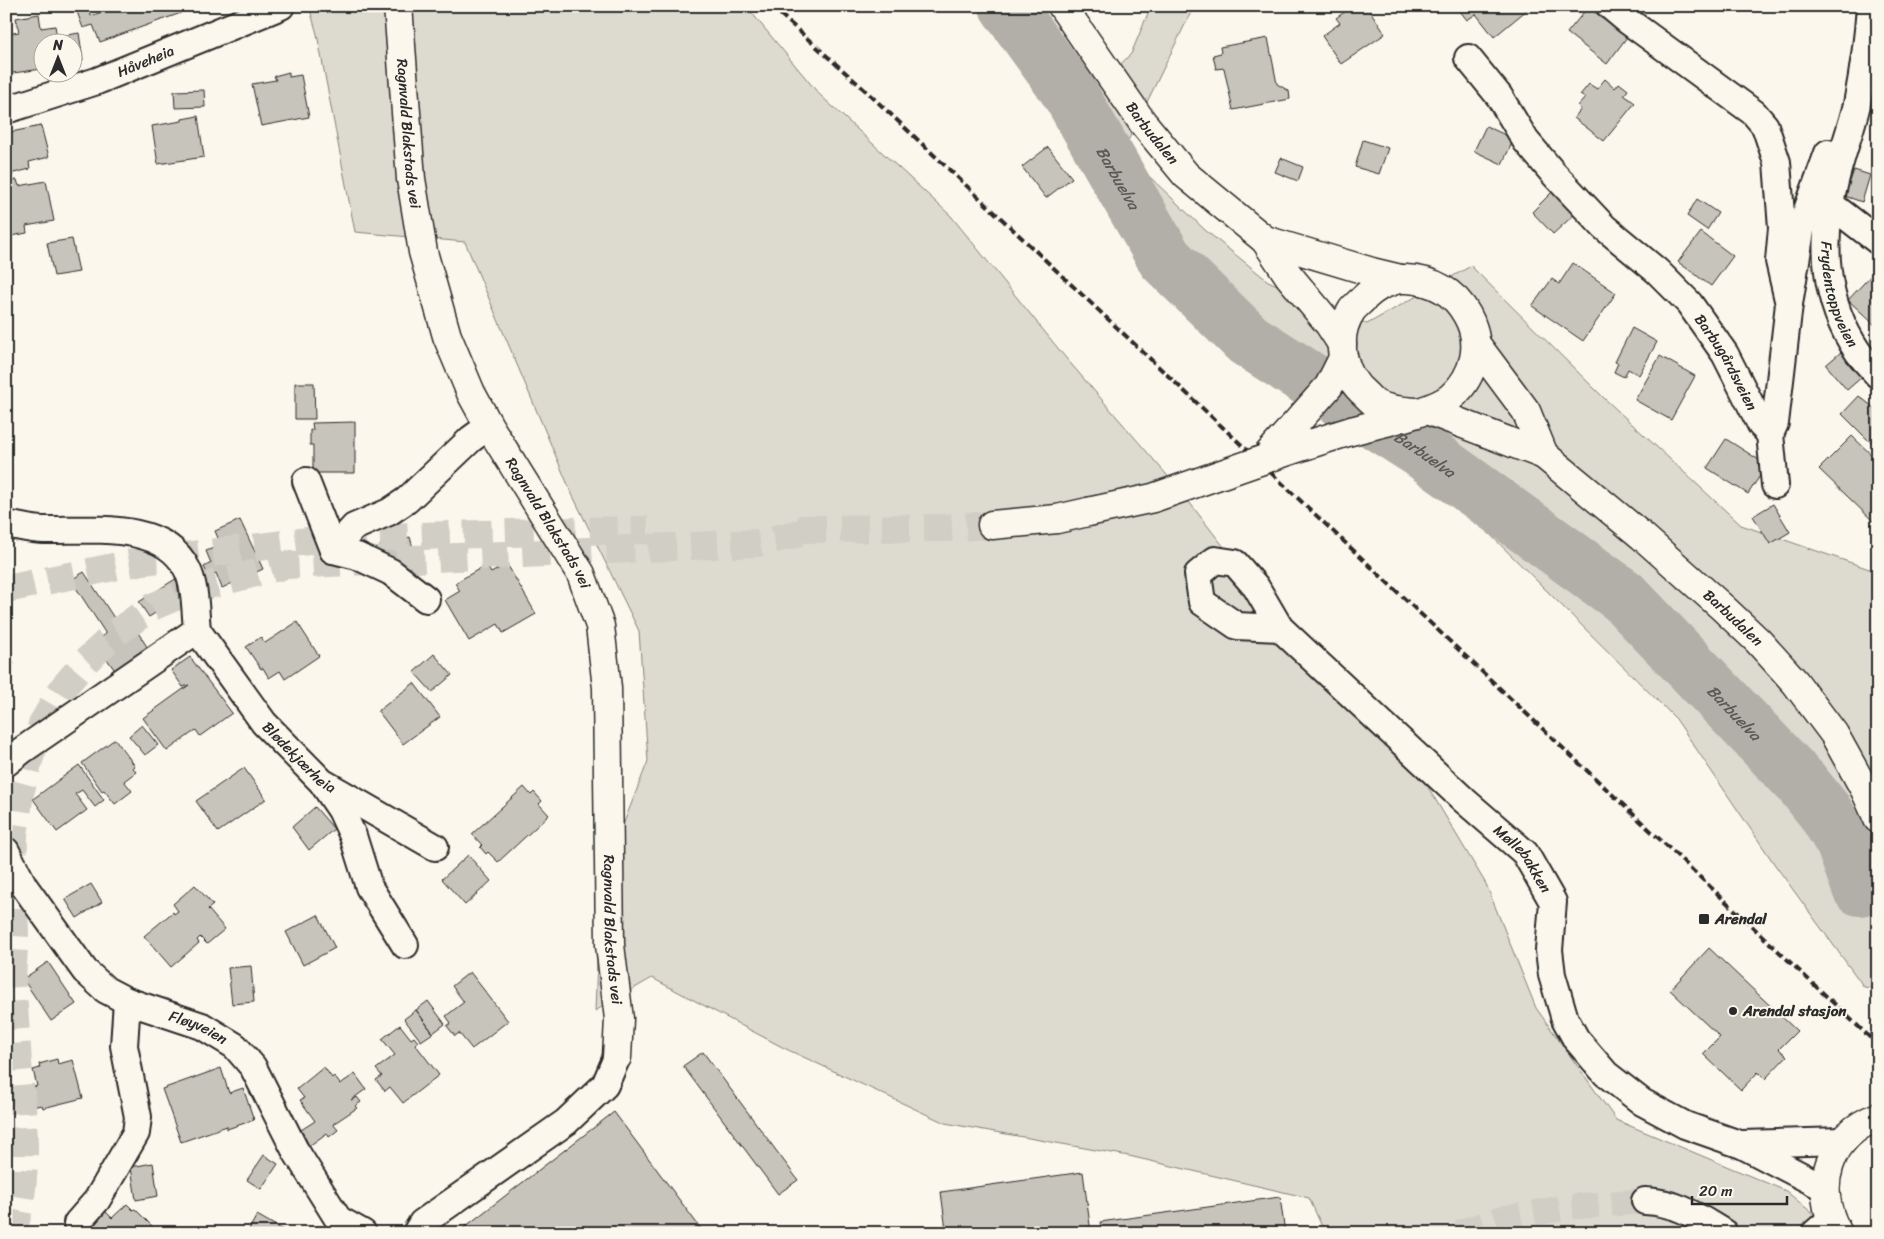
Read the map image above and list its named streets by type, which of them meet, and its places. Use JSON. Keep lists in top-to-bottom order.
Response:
{
  "streets": {
    "main road": ["Ragnvald Blakstads vei", "Barbudalen"],
    "street": [
      "Håveheia",
      "Frydentoppveien",
      "Barbugårdsveien",
      "Blødekjærheia",
      "Møllebakken",
      "Fløyveien"
    ]
  },
  "water": ["Barbuelva"],
  "places": {
    "transit": ["Arendal"],
    "other": ["Arendal stasjon"]
  },
  "scale_bar": "20 m",
  "north": "top"
}
